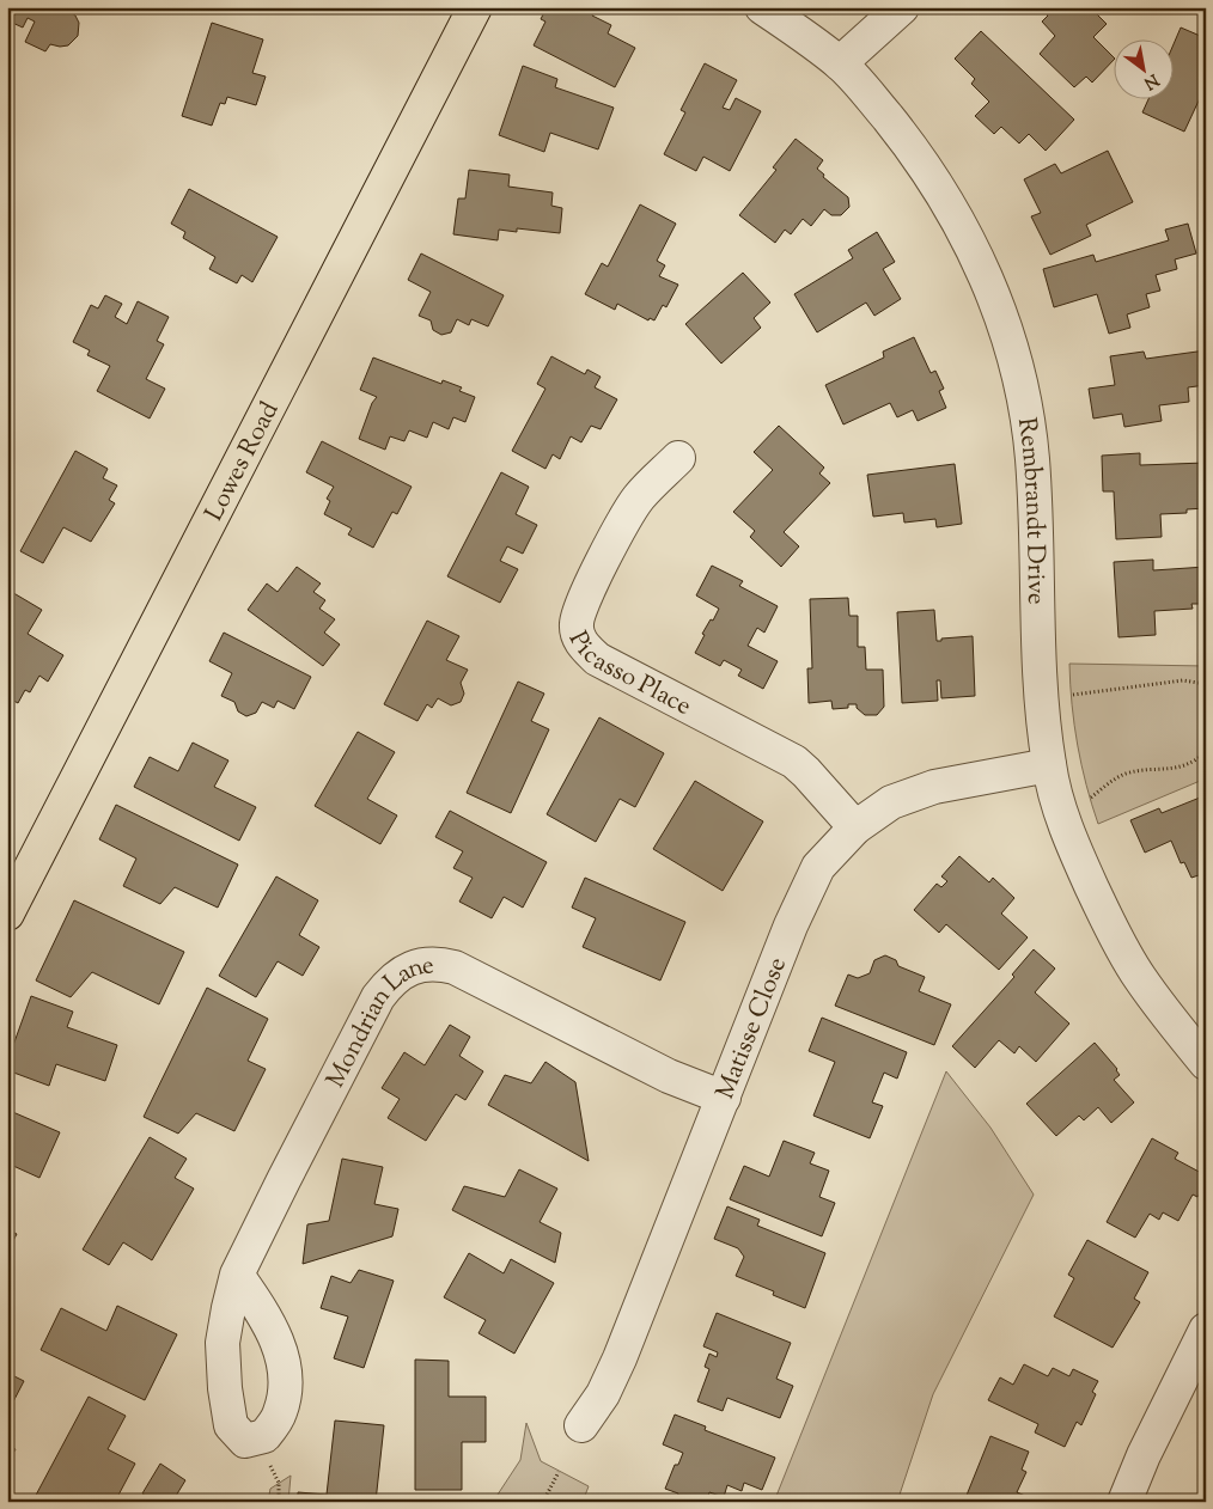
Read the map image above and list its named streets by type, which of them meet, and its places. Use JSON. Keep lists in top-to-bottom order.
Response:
{
  "streets": {
    "main road": ["Lowes Road"],
    "street": [
      "Rembrandt Drive",
      "Picasso Place",
      "Matisse Close",
      "Mondrian Lane"
    ]
  },
  "crossings": [
    ["Rembrandt Drive", "Matisse Close"],
    ["Picasso Place", "Matisse Close"],
    ["Matisse Close", "Mondrian Lane"]
  ],
  "north": "bottom right"
}
